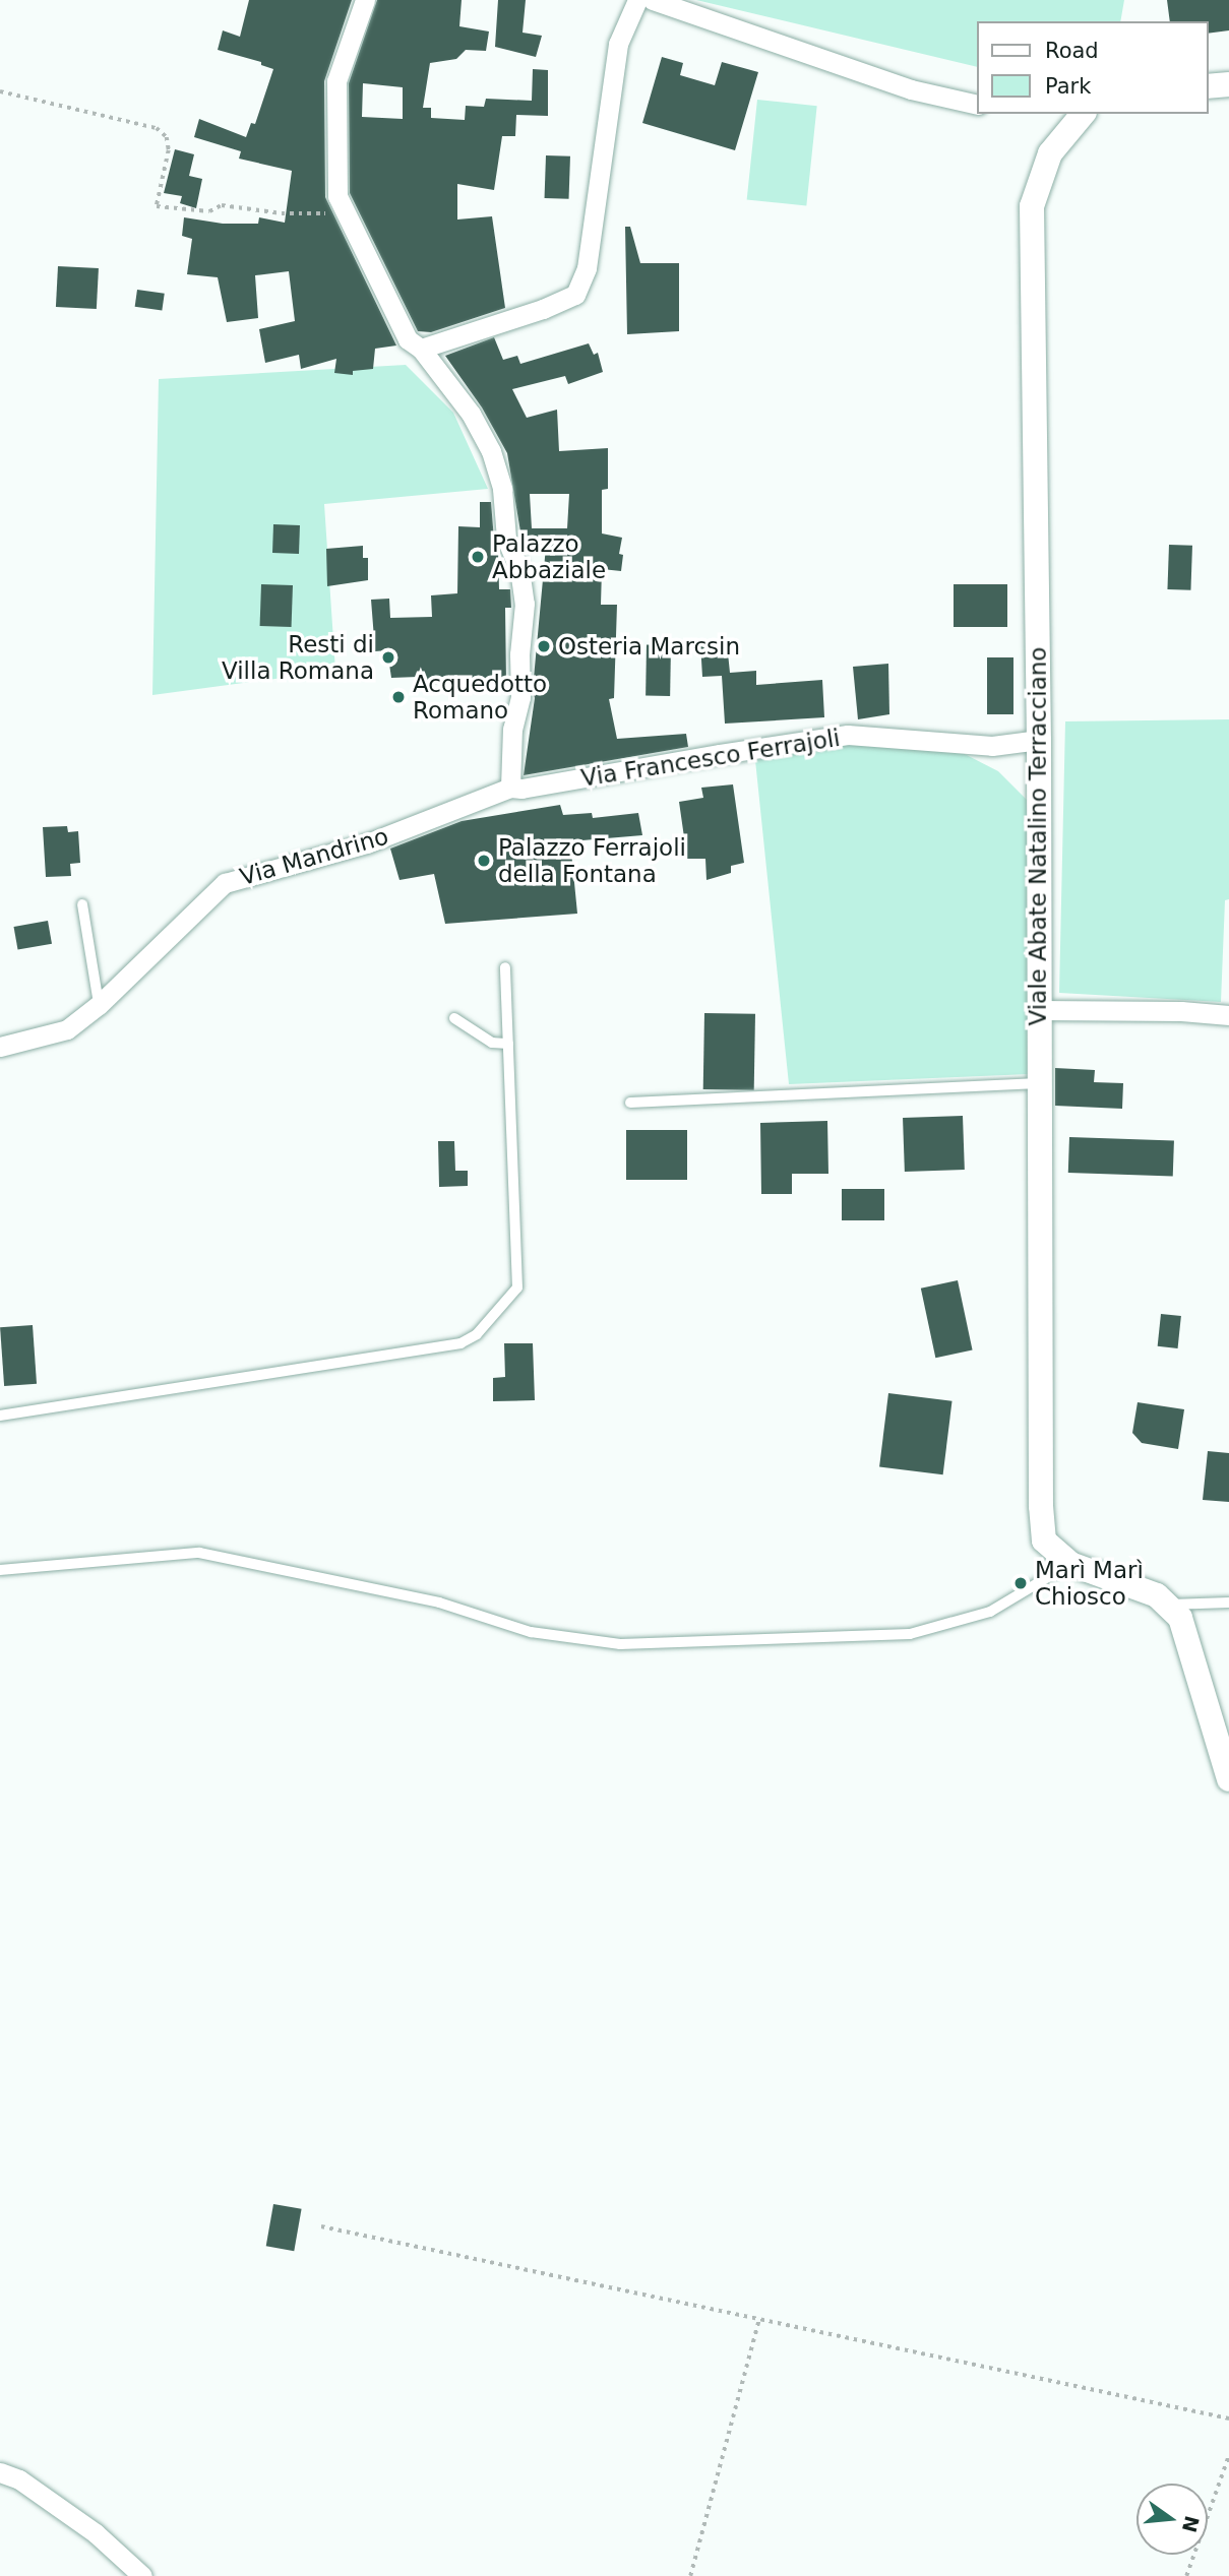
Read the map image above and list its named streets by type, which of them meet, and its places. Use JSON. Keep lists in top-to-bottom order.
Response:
{
  "streets": {
    "street": ["Via Francesco Ferrajoli", "Viale Abate Natalino Terracciano", "Via Mandrino"]
  },
  "crossings": [
    ["Via Francesco Ferrajoli", "Viale Abate Natalino Terracciano"],
    ["Via Francesco Ferrajoli", "Via Mandrino"]
  ],
  "places": [
    "Palazzo Abbaziale",
    "Osteria Marcsin",
    "Resti di Villa Romana",
    "Acquedotto Romano",
    "Palazzo Ferrajoli della Fontana",
    "Marì Marì Chiosco"
  ],
  "legend": ["Road", "Park"],
  "north": "right"
}
